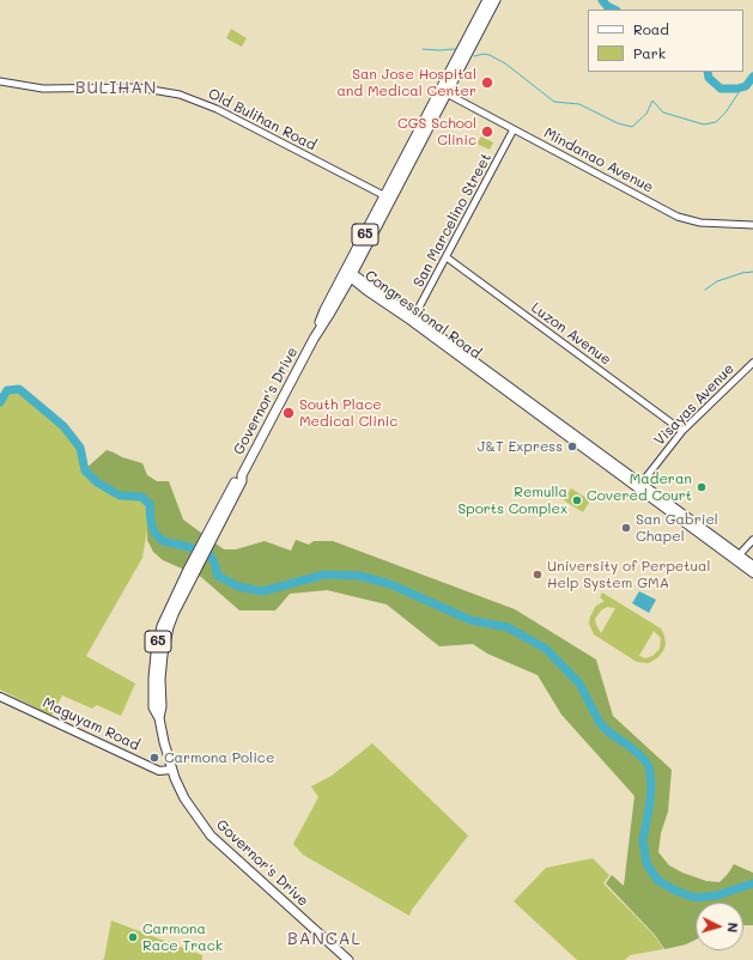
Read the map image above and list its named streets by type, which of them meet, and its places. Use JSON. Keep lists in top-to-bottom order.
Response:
{
  "streets": {
    "highway": ["65", "Governor's Drive"],
    "main road": ["Congressional Road", "Maguyam Road"],
    "street": [
      "Old Bulihan Road",
      "Mindanao Avenue",
      "San Marcelino Street",
      "Luzon Avenue",
      "Visayas Avenue"
    ]
  },
  "crossings": [
    ["Old Bulihan Road", "Governor's Drive"],
    ["Mindanao Avenue", "San Marcelino Street"],
    ["Mindanao Avenue", "Governor's Drive"],
    ["San Marcelino Street", "Congressional Road"],
    ["San Marcelino Street", "Luzon Avenue"],
    ["Congressional Road", "Governor's Drive"],
    ["Congressional Road", "Visayas Avenue"],
    ["Luzon Avenue", "Visayas Avenue"],
    ["Governor's Drive", "Maguyam Road"]
  ],
  "districts": ["BULIHAN", "BANCAL"],
  "places": [
    "San Jose Hospital and Medical Center",
    "CGS School Clinic",
    "South Place Medical Clinic",
    "J&T Express",
    "Maderan Covered Court",
    "Remulla Sports Complex",
    "San Gabriel Chapel",
    "University of Perpetual Help System GMA",
    "Carmona Police",
    "Carmona Race Track"
  ],
  "legend": ["Road", "Park"],
  "north": "right"
}
